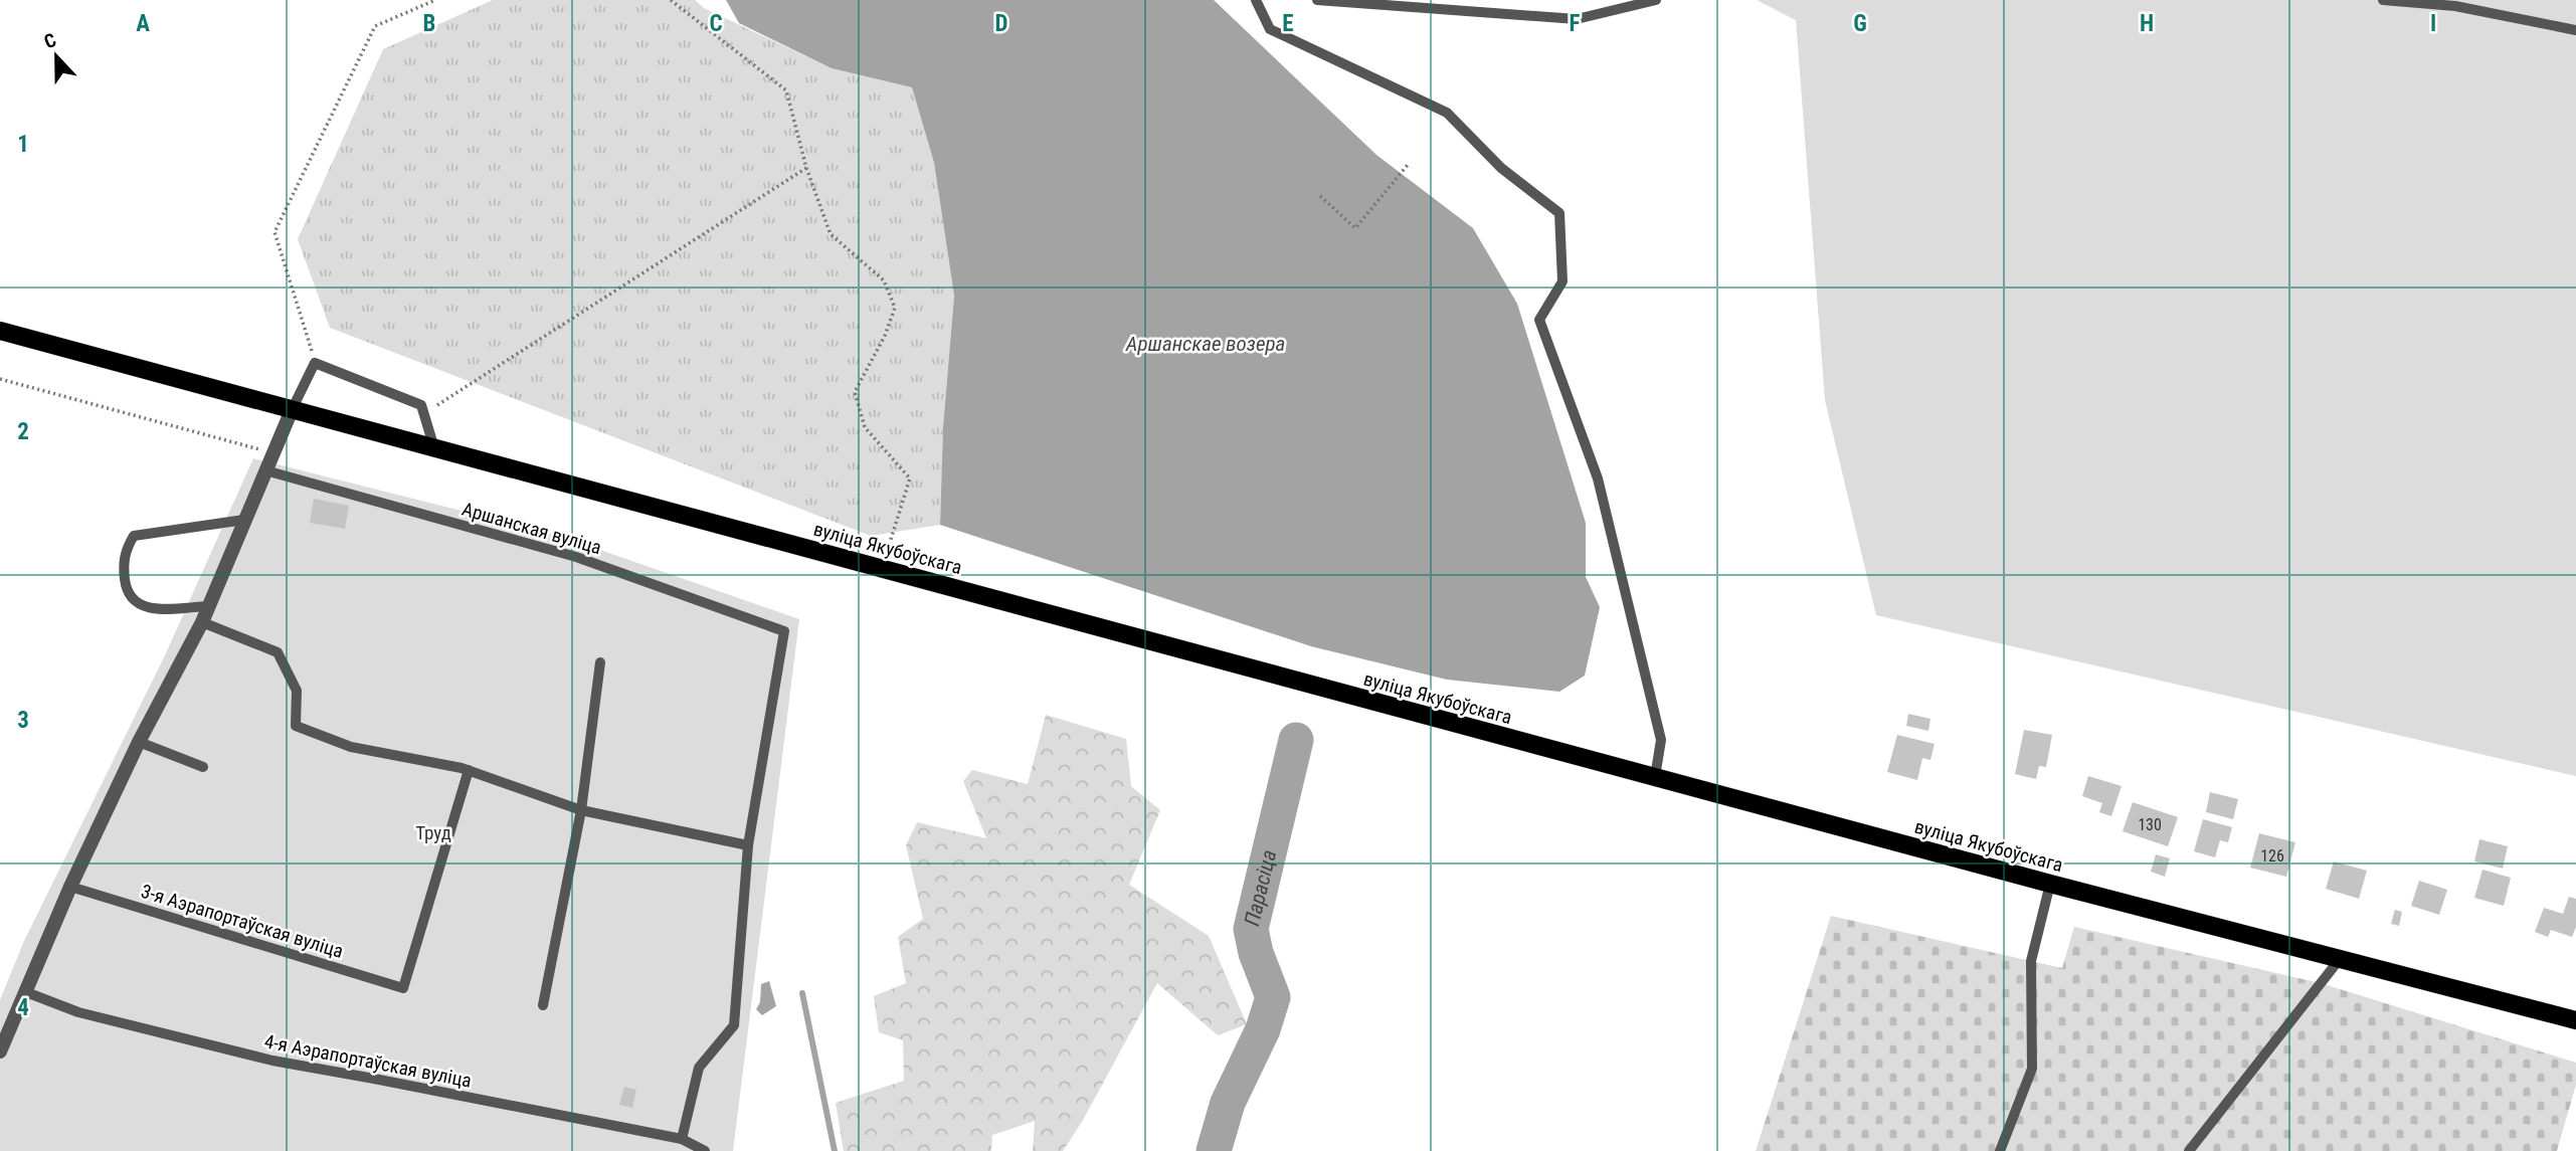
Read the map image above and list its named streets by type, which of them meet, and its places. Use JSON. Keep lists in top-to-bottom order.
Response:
{
  "streets": {
    "main road": ["вуліца Якубоўскага"],
    "lane": ["Аршанская вуліца", "3-я Аэрапортаўская вуліца", "4-я Аэрапортаўская вуліца"]
  },
  "water": ["Аршанскае возера", "Парасіца"],
  "parks": ["Труд"],
  "house_numbers": ["130", "126"],
  "north": "top",
  "grid": {
    "columns": [
      "A",
      "B",
      "C",
      "D",
      "E",
      "F",
      "G",
      "H",
      "I"
    ],
    "rows": [
      "1",
      "2",
      "3",
      "4"
    ]
  }
}
